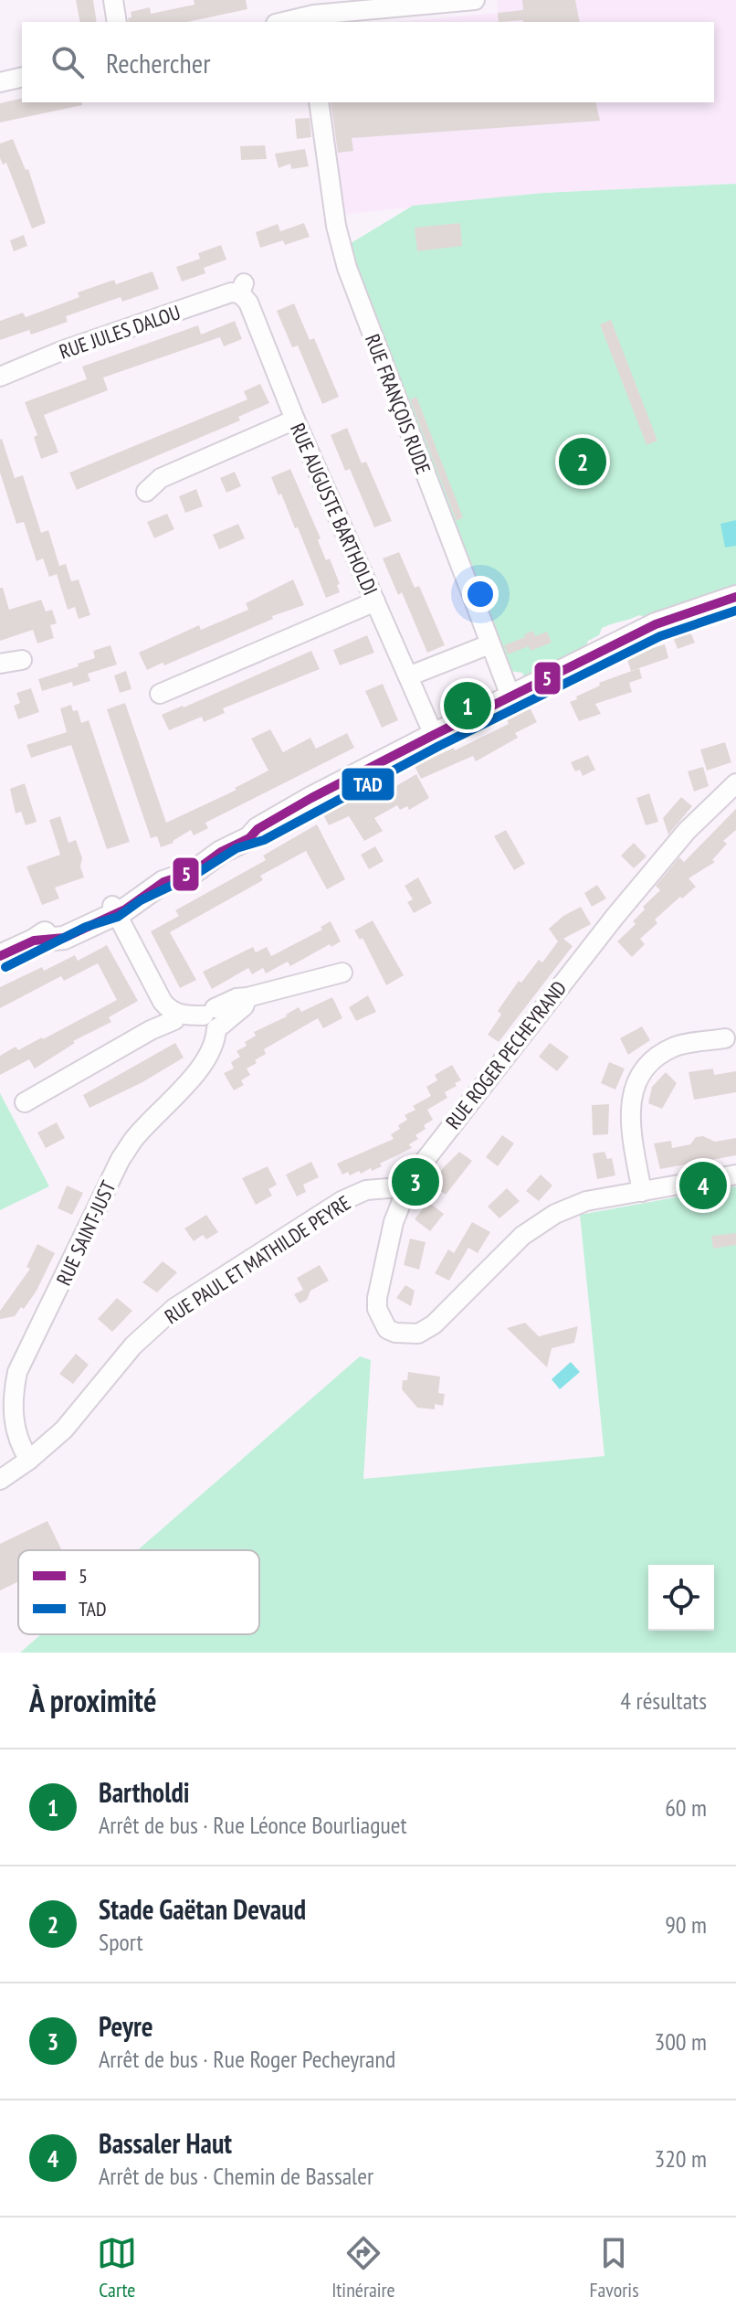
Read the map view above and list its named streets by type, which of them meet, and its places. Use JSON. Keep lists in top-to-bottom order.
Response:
{
  "streets": {
    "street": [
      "RUE JULES DALOU",
      "RUE FRANÇOIS RUDE",
      "RUE AUGUSTE BARTHOLDI",
      "RUE ROGER PECHEYRAND",
      "RUE SAINT-JUST",
      "RUE PAUL ET MATHILDE PEYRE"
    ]
  },
  "crossings": [
    ["RUE JULES DALOU", "RUE AUGUSTE BARTHOLDI"],
    ["RUE ROGER PECHEYRAND", "RUE PAUL ET MATHILDE PEYRE"],
    ["RUE SAINT-JUST", "RUE PAUL ET MATHILDE PEYRE"]
  ],
  "lines": ["transit line 5", "transit line TAD"],
  "legend": ["5", "TAD"],
  "page": {
    "search": "Rechercher",
    "pins": [
      "2",
      "1",
      "3",
      "4"
    ],
    "heading": ["À proximité", "4 résultats"],
    "list": [
      {
        "mark": "1",
        "name": "Bartholdi",
        "note": "Arrêt de bus · Rue Léonce Bourliaguet",
        "value": "60 m"
      },
      {
        "mark": "2",
        "name": "Stade Gaëtan Devaud",
        "note": "Sport",
        "value": "90 m"
      },
      {
        "mark": "3",
        "name": "Peyre",
        "note": "Arrêt de bus · Rue Roger Pecheyrand",
        "value": "300 m"
      },
      {
        "mark": "4",
        "name": "Bassaler Haut",
        "note": "Arrêt de bus · Chemin de Bassaler",
        "value": "320 m"
      }
    ],
    "nav": ["Carte", "Itinéraire", "Favoris"]
  }
}
